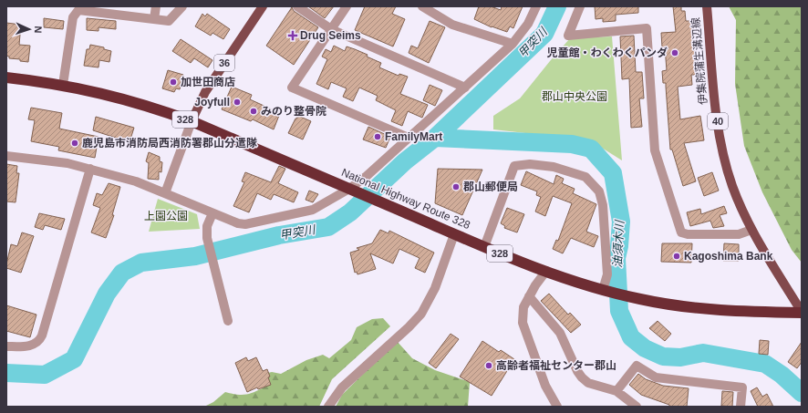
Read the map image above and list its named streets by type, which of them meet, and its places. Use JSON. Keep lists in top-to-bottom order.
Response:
{
  "streets": {
    "highway": ["328", "National Highway Route 328"],
    "main road": ["伊集院蒲生溝辺線", "36", "40"]
  },
  "crossings": [
    ["伊集院蒲生溝辺線", "National Highway Route 328"],
    ["36", "National Highway Route 328"]
  ],
  "water": ["甲突川", "油須木川"],
  "parks": ["郡山中央公園", "上園公園"],
  "places": {
    "health": ["Drug Seims"],
    "other": [
      "児童館・わくわくパンダ",
      "加世田商店",
      "Joyfull",
      "みのり整骨院",
      "FamilyMart",
      "鹿児島市消防局西消防署郡山分遣隊",
      "郡山郵便局",
      "Kagoshima Bank",
      "高齢者福祉センター郡山"
    ]
  },
  "north": "right"
}
